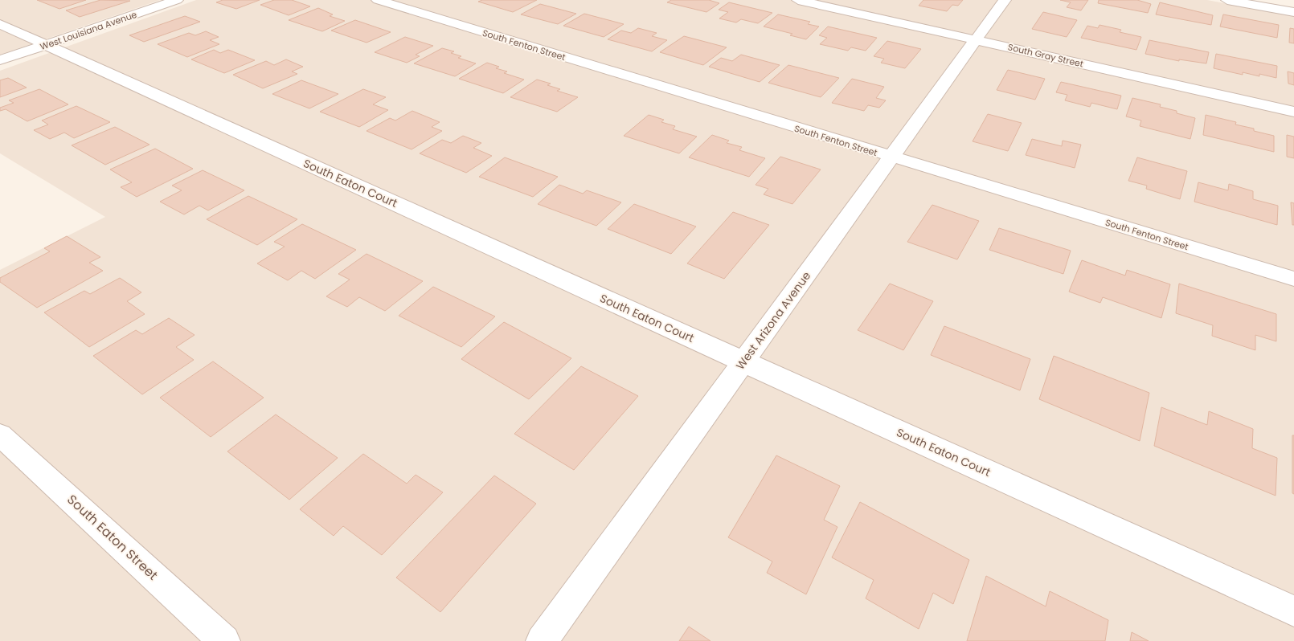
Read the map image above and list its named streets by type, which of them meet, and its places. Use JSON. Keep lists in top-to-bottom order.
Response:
{
  "streets": {
    "street": [
      "West Louisiana Avenue",
      "South Fenton Street",
      "South Gray Street",
      "South Eaton Court",
      "West Arizona Avenue",
      "South Eaton Street"
    ]
  },
  "crossings": [
    ["West Louisiana Avenue", "South Eaton Court"],
    ["South Fenton Street", "West Arizona Avenue"],
    ["South Gray Street", "West Arizona Avenue"],
    ["South Eaton Court", "West Arizona Avenue"]
  ]
}
